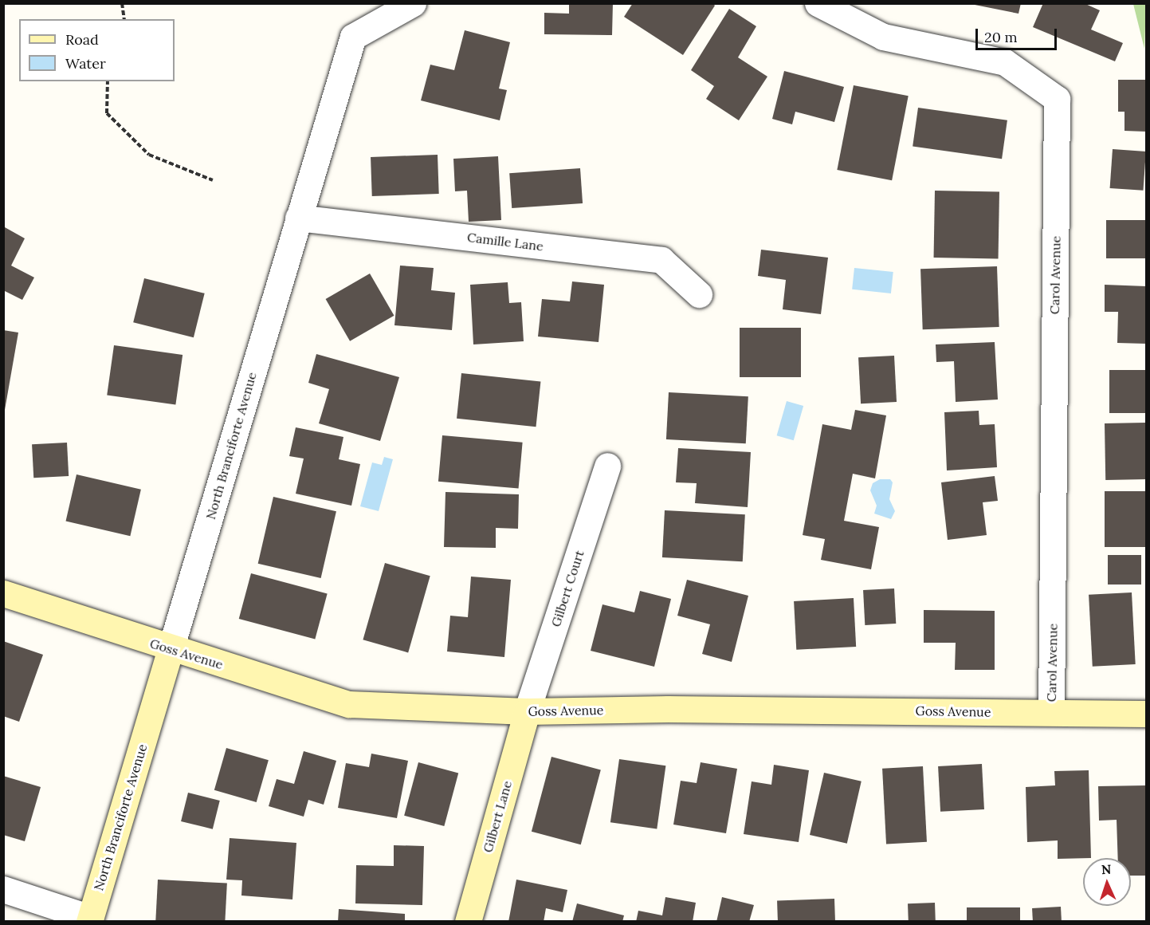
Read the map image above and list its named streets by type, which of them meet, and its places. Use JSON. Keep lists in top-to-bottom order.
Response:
{
  "streets": {
    "street": [
      "Camille Lane",
      "Carol Avenue",
      "North Branciforte Avenue",
      "Gilbert Court",
      "Goss Avenue",
      "Gilbert Lane"
    ]
  },
  "crossings": [
    ["Camille Lane", "North Branciforte Avenue"],
    ["Carol Avenue", "Goss Avenue"],
    ["North Branciforte Avenue", "Goss Avenue"],
    ["Gilbert Court", "Goss Avenue"],
    ["Gilbert Court", "Gilbert Lane"],
    ["Goss Avenue", "Gilbert Lane"]
  ],
  "legend": ["Road", "Water"],
  "scale_bar": "20 m",
  "north": "top"
}
